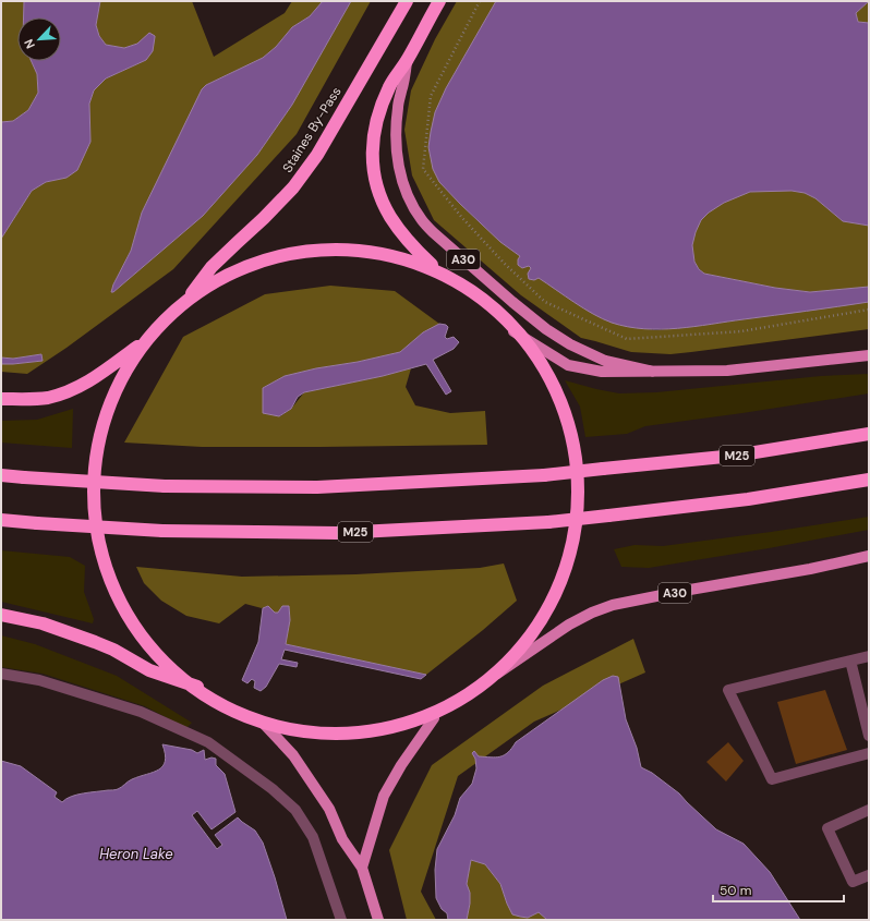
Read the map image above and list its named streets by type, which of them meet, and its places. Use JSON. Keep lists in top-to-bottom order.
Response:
{
  "streets": {
    "highway": ["Staines By-Pass", "A30", "M25"]
  },
  "water": ["Heron Lake"],
  "scale_bar": "50 m",
  "north": "bottom left"
}
